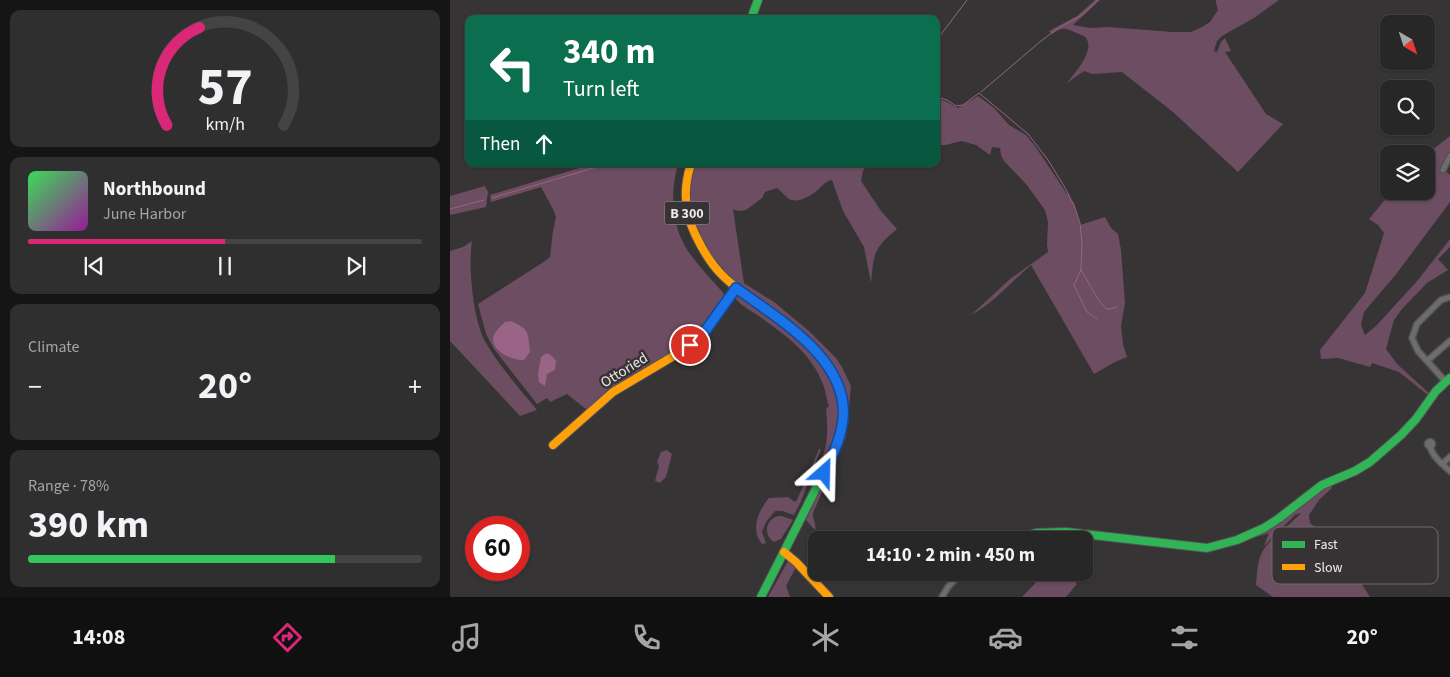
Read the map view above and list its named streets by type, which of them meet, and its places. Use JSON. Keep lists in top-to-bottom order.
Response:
{
  "streets": {
    "street": ["B 300", "Ottoried"]
  },
  "crossings": [
    ["B 300", "Ottoried"]
  ],
  "legend": ["Fast", "Slow"],
  "north": "bottom right",
  "page": {
    "turn": ["340 m", "Turn left"],
    "then": "Then",
    "song": ["Northbound", "June Harbor"],
    "tile": [
      "Climate",
      ["Range · 78%", "390 km"]
    ],
    "heat": ["−", "20°", "+"],
    "limit": "60",
    "trip": "14:10 · 2 min · 450 m",
    "tabs": ["14:08", "20°"],
    "gauge": ["57", "km/h"]
  }
}
